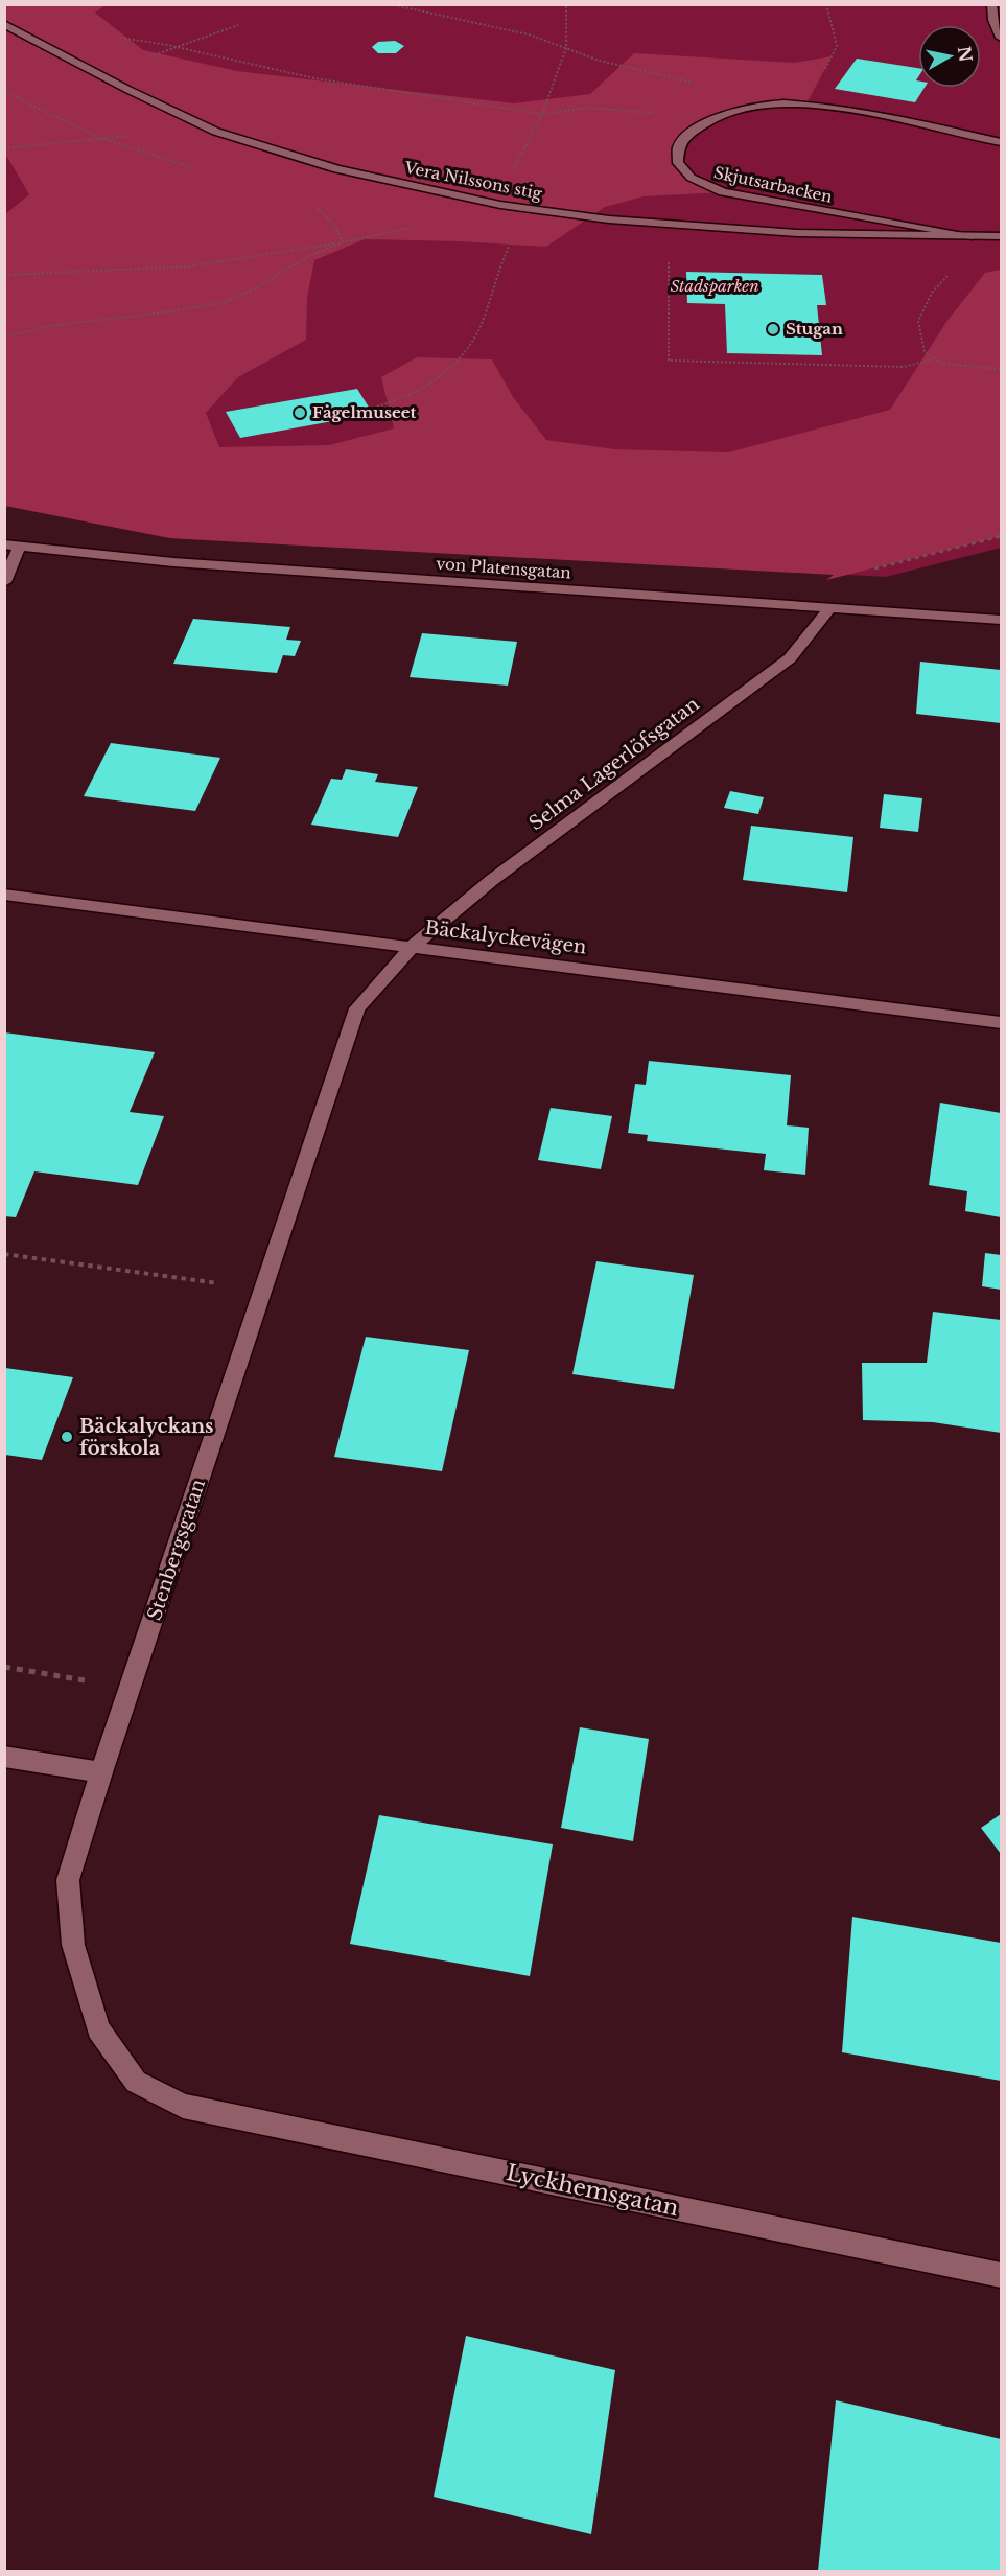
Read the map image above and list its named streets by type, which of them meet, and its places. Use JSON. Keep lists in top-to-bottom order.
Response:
{
  "streets": {
    "street": [
      "Vera Nilssons stig",
      "Skjutsarbacken",
      "von Platensgatan",
      "Selma Lagerlöfsgatan",
      "Bäckalyckevägen",
      "Stenbergsgatan",
      "Lyckhemsgatan"
    ]
  },
  "crossings": [
    ["Vera Nilssons stig", "Skjutsarbacken"],
    ["von Platensgatan", "Selma Lagerlöfsgatan"],
    ["Selma Lagerlöfsgatan", "Bäckalyckevägen"],
    ["Selma Lagerlöfsgatan", "Stenbergsgatan"],
    ["Bäckalyckevägen", "Stenbergsgatan"],
    ["Stenbergsgatan", "Lyckhemsgatan"]
  ],
  "parks": ["Stadsparken"],
  "places": ["Stugan", "Fågelmuseet", "Bäckalyckans förskola"],
  "north": "right"
}
